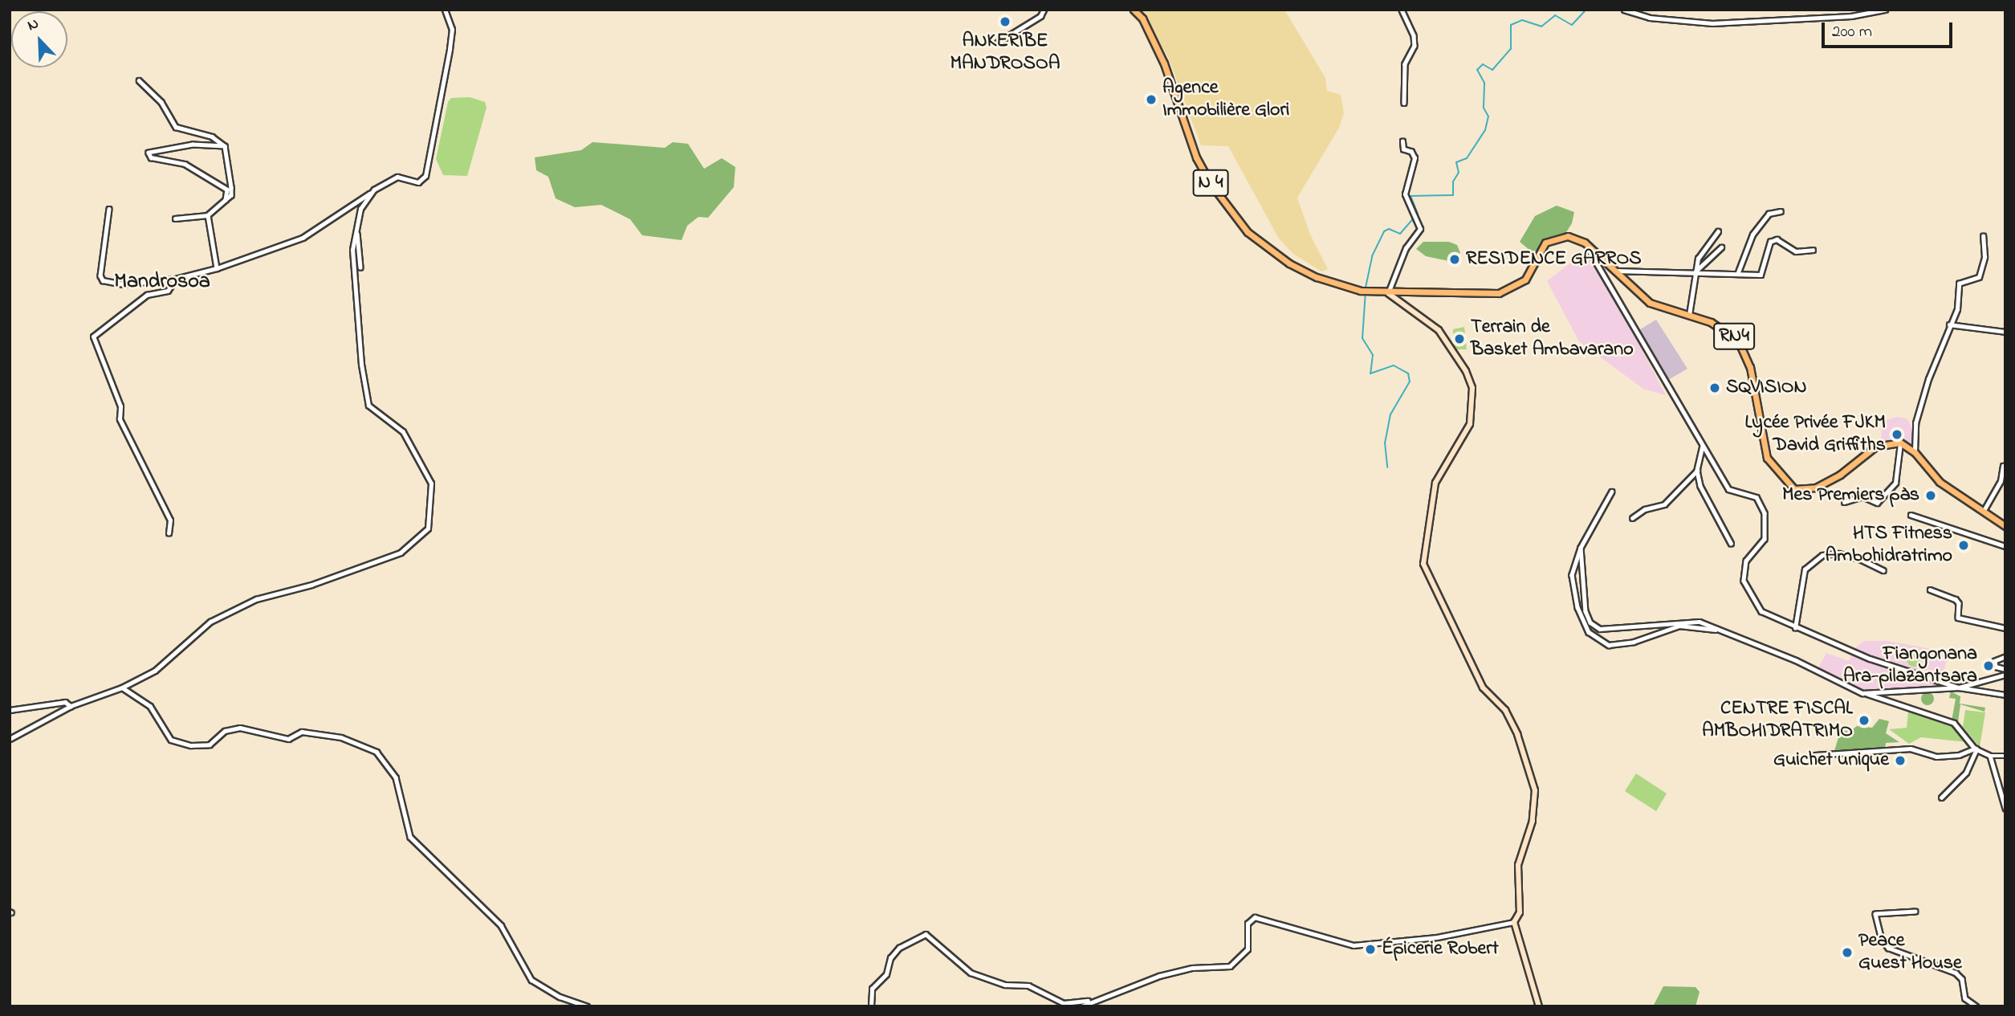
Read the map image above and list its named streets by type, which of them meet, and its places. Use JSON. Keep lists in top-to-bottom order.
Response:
{
  "streets": {
    "main road": ["N 4", "RN4"]
  },
  "districts": ["Mandrosoa"],
  "places": [
    "ANKERIBE MANDROSOA",
    "Agence Immobilière Glori",
    "RESIDENCE GARROS",
    "Terrain de Basket Ambavarano",
    "SQVISION",
    "Lycée Privée FJKM David Griffiths",
    "Mes Premiers pàs",
    "HTS Fitness Ambohidratrimo",
    "Fiangonana Ara-pilazantsara",
    "CENTRE FISCAL AMBOHIDRATRIMO",
    "Guichet unique",
    "Épicerie Robert",
    "Peace Guest House"
  ],
  "scale_bar": "200 m",
  "north": "top left"
}
